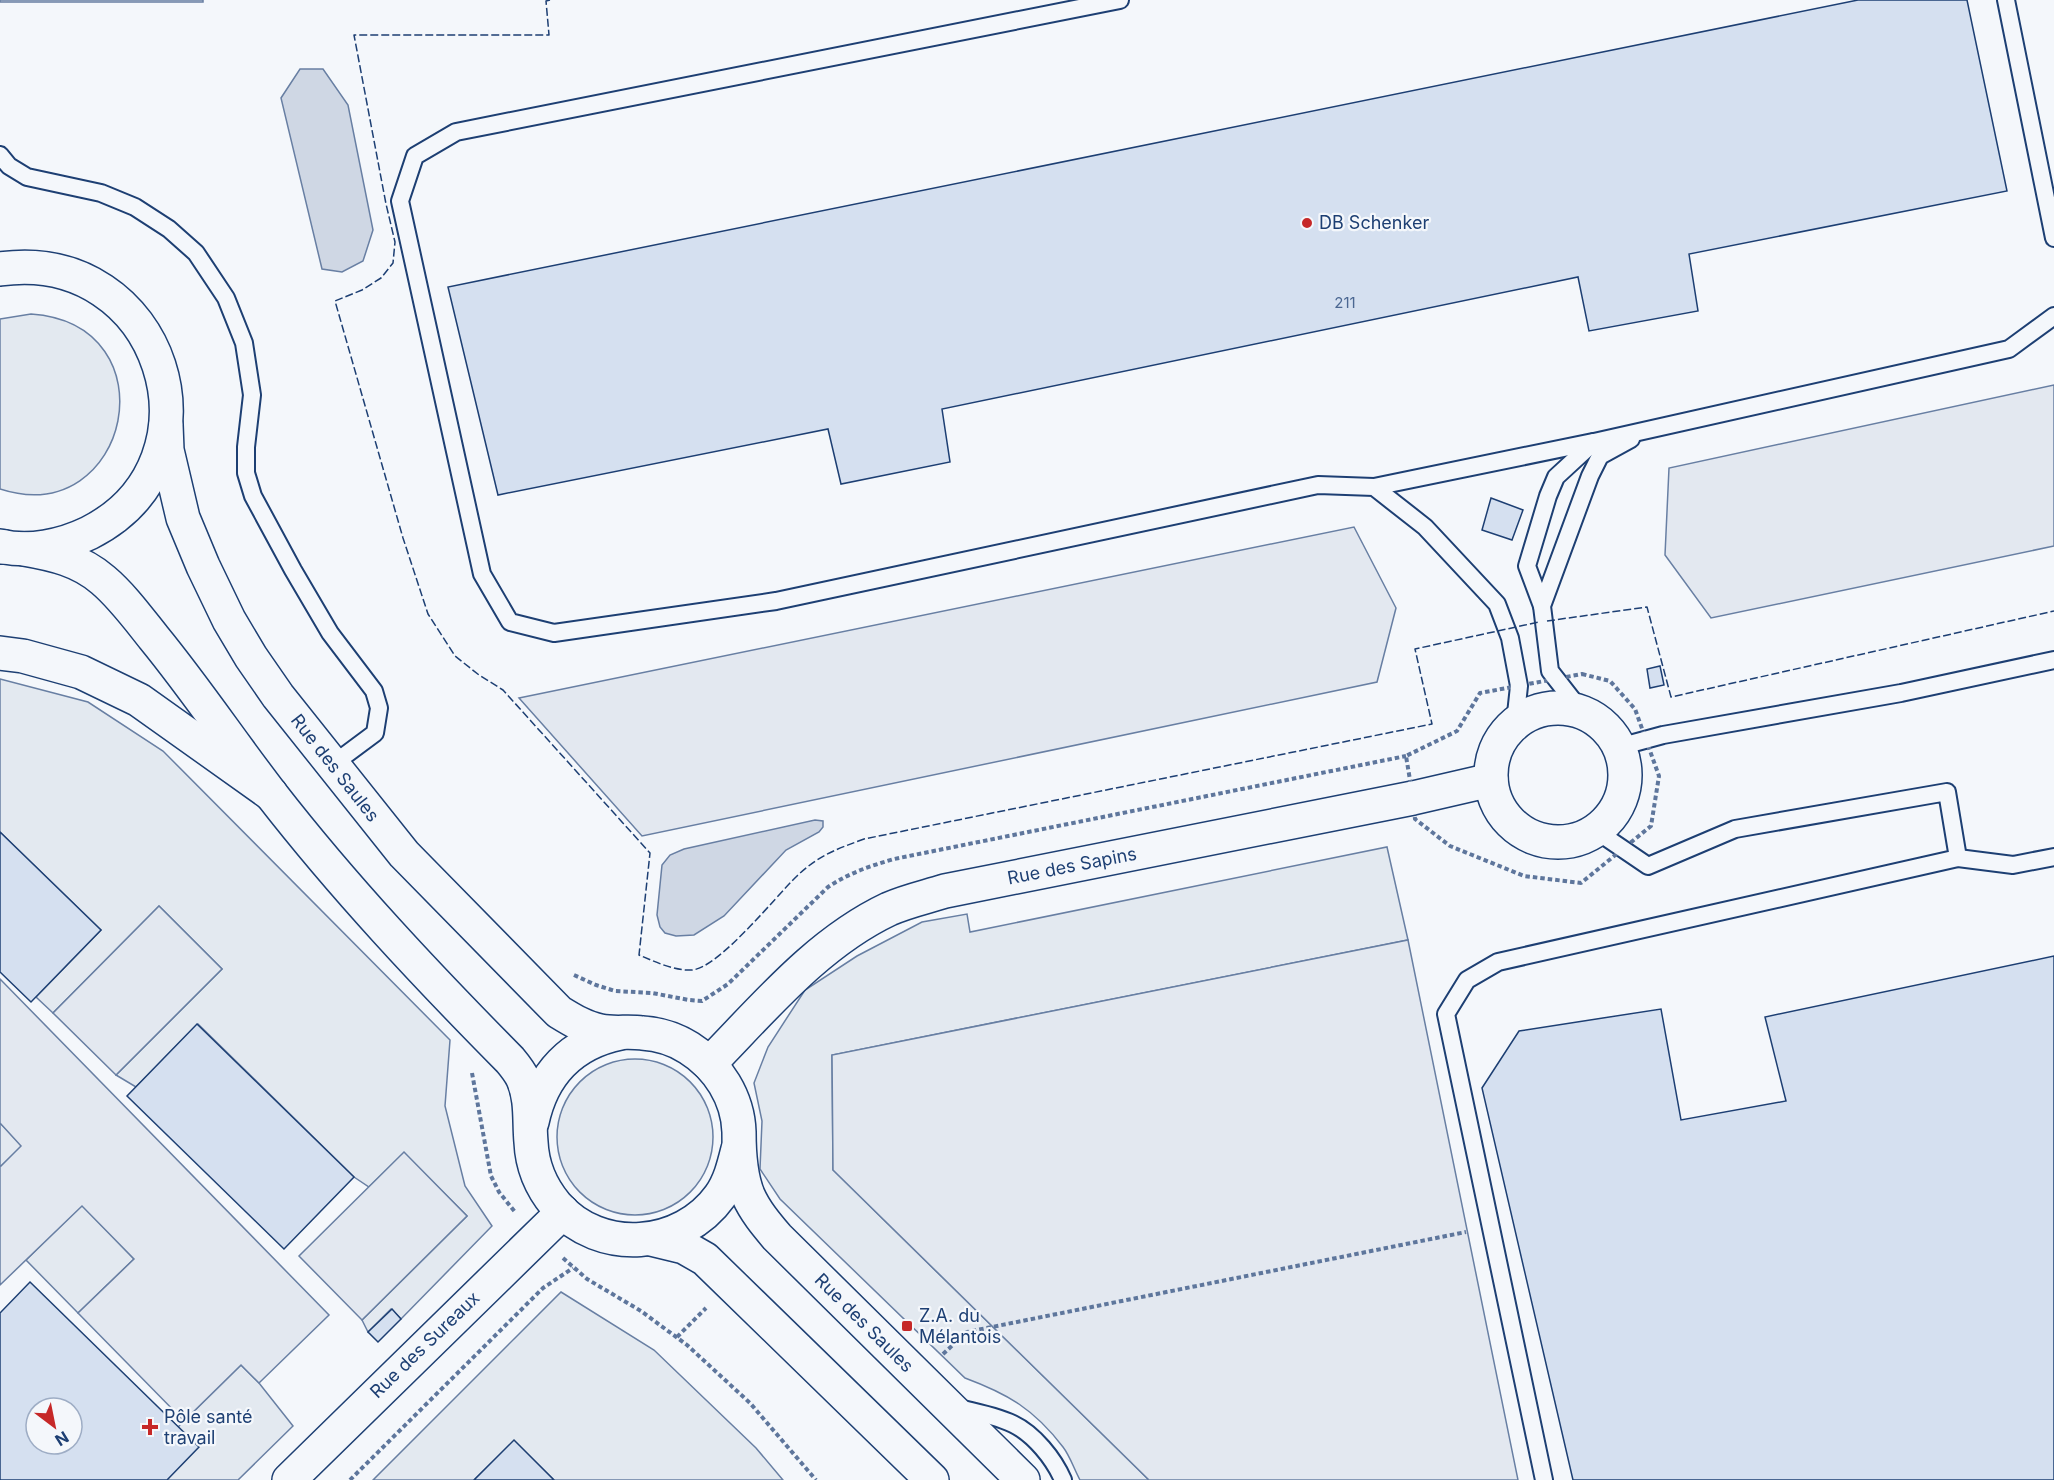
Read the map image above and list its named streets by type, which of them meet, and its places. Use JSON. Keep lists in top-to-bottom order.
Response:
{
  "streets": {
    "main road": ["Rue des Saules", "Rue des Sapins", "Rue des Sureaux"]
  },
  "crossings": [
    ["Rue des Saules", "Rue des Sapins"],
    ["Rue des Saules", "Rue des Sureaux"],
    ["Rue des Sapins", "Rue des Sureaux"]
  ],
  "places": {
    "other": ["DB Schenker"],
    "transit": ["Z.A. du Mélantois"],
    "health": ["Pôle santé travail"]
  },
  "house_numbers": ["211"],
  "north": "bottom right"
}
